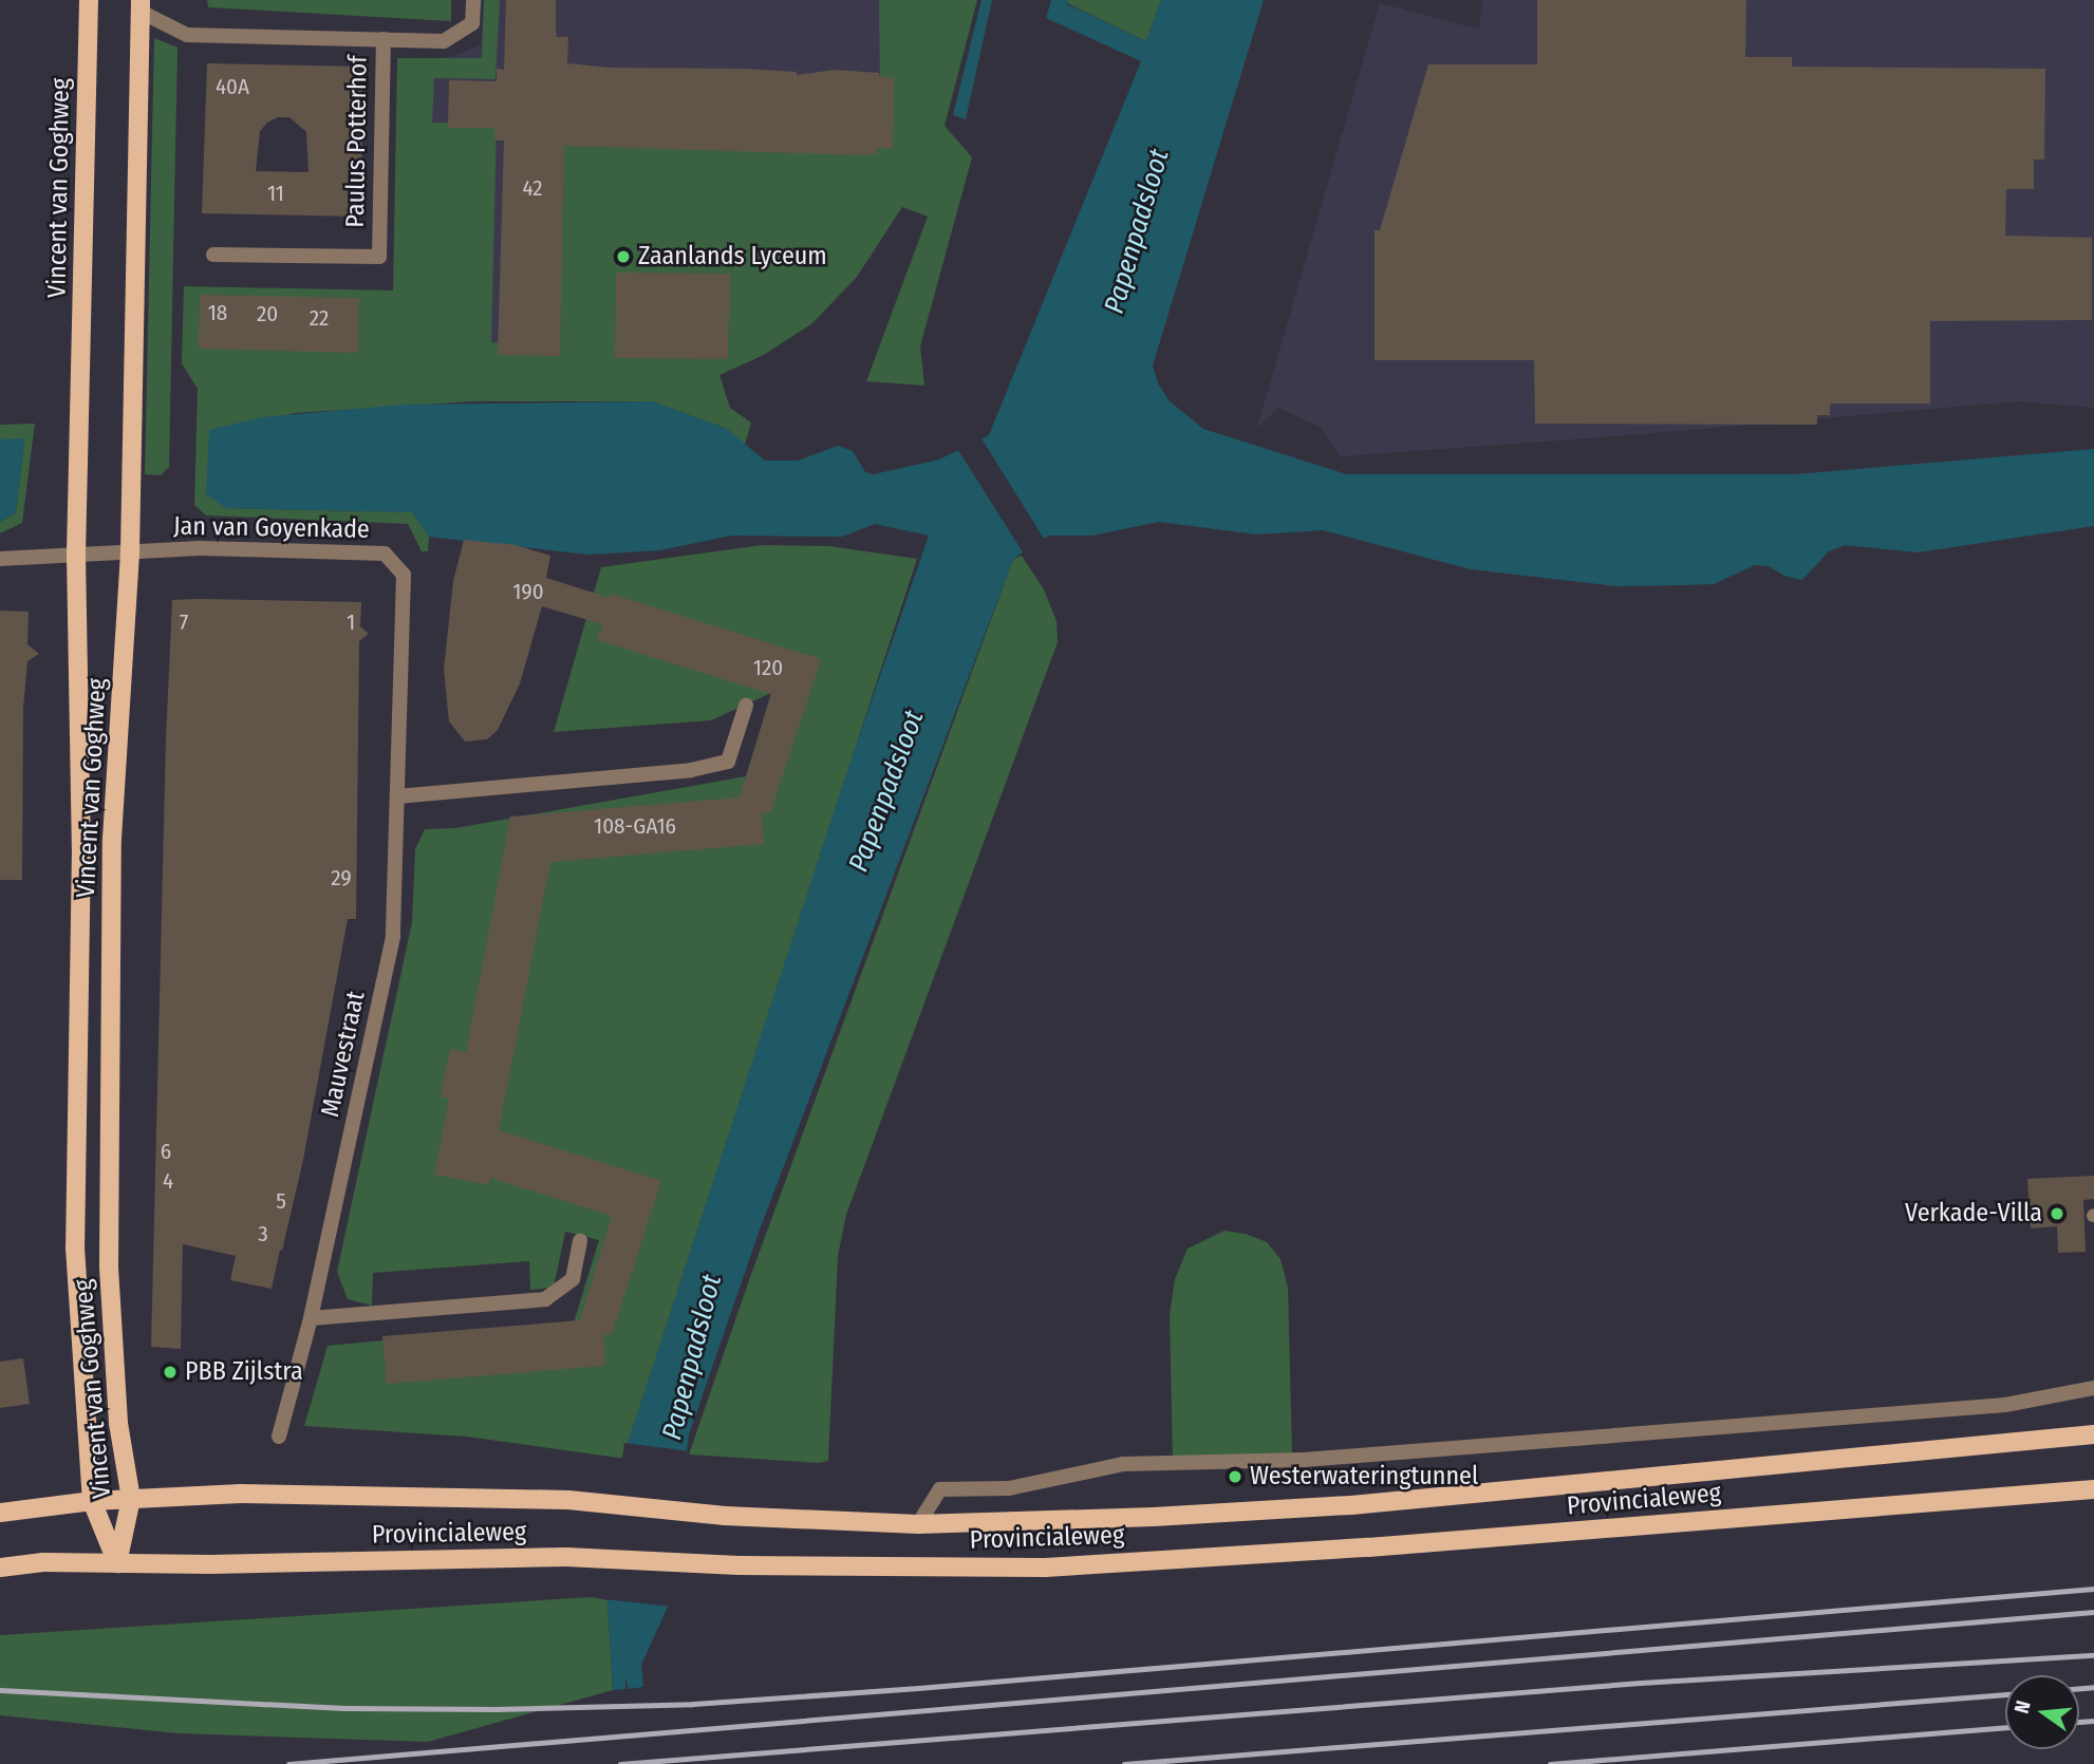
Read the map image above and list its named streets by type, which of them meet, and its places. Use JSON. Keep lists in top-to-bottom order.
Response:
{
  "streets": {
    "main road": ["Vincent van Goghweg", "Provincialeweg"],
    "street": ["Paulus Potterhof", "Jan van Goyenkade", "Mauvestraat"]
  },
  "crossings": [
    ["Paulus Potterhof", "Vincent van Goghweg"],
    ["Vincent van Goghweg", "Jan van Goyenkade"],
    ["Vincent van Goghweg", "Provincialeweg"],
    ["Jan van Goyenkade", "Mauvestraat"]
  ],
  "water": ["Papenpadsloot"],
  "places": [
    "Zaanlands Lyceum",
    "Verkade-Villa",
    "PBB Zijlstra",
    "Westerwateringtunnel"
  ],
  "house_numbers": [
    "40A",
    "42",
    "11",
    "18",
    "20",
    "22",
    "190",
    "7",
    "1",
    "120",
    "108-GA16",
    "29",
    "6",
    "4",
    "5",
    "3"
  ],
  "north": "left"
}
